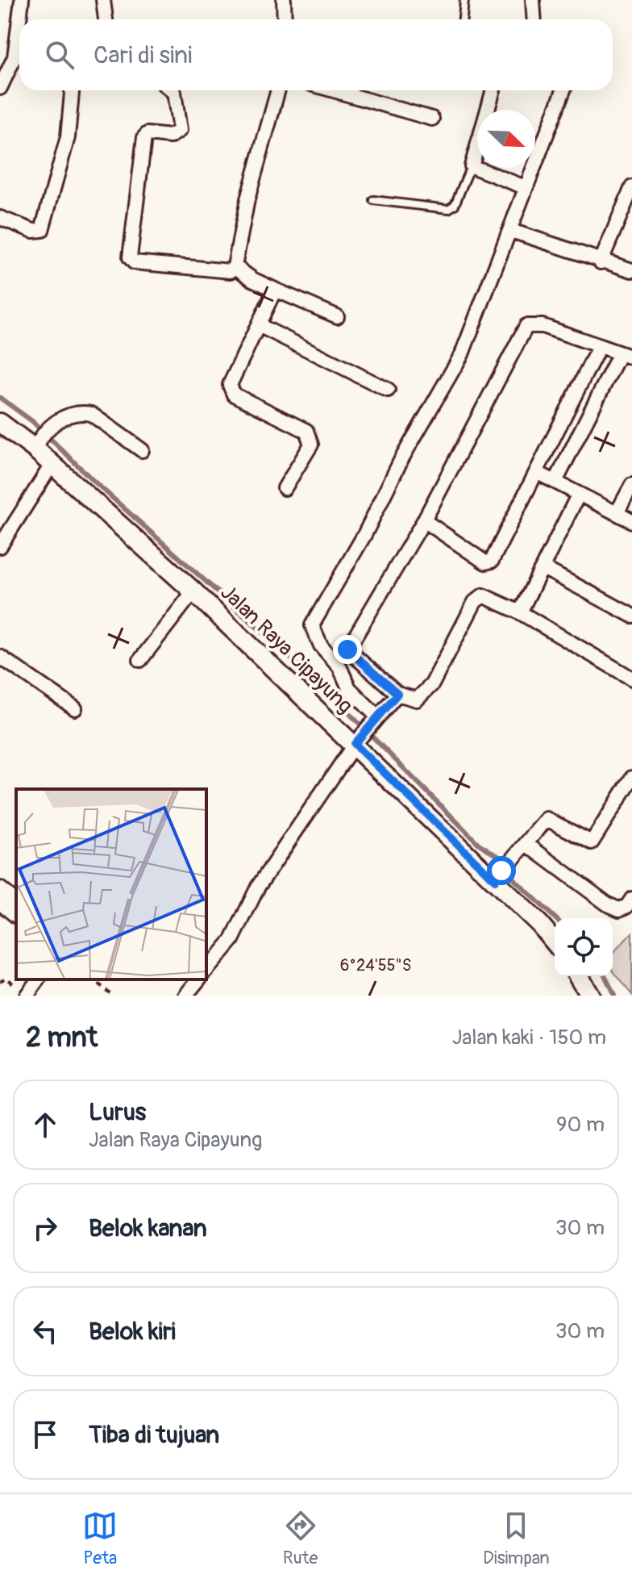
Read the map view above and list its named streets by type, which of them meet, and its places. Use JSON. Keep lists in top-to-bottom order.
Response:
{
  "streets": {
    "main road": ["Jalan Raya Cipayung"]
  },
  "north": "bottom right",
  "page": {
    "search": "Cari di sini",
    "heading": ["2 mnt", "Jalan kaki · 150 m"],
    "list": [
      ["Lurus", "Jalan Raya Cipayung", "90 m"],
      ["Belok kanan", "30 m"],
      ["Belok kiri", "30 m"],
      "Tiba di tujuan"
    ],
    "nav": ["Peta", "Rute", "Disimpan"]
  },
  "coordinates": ["6°24'55\"S"]
}
